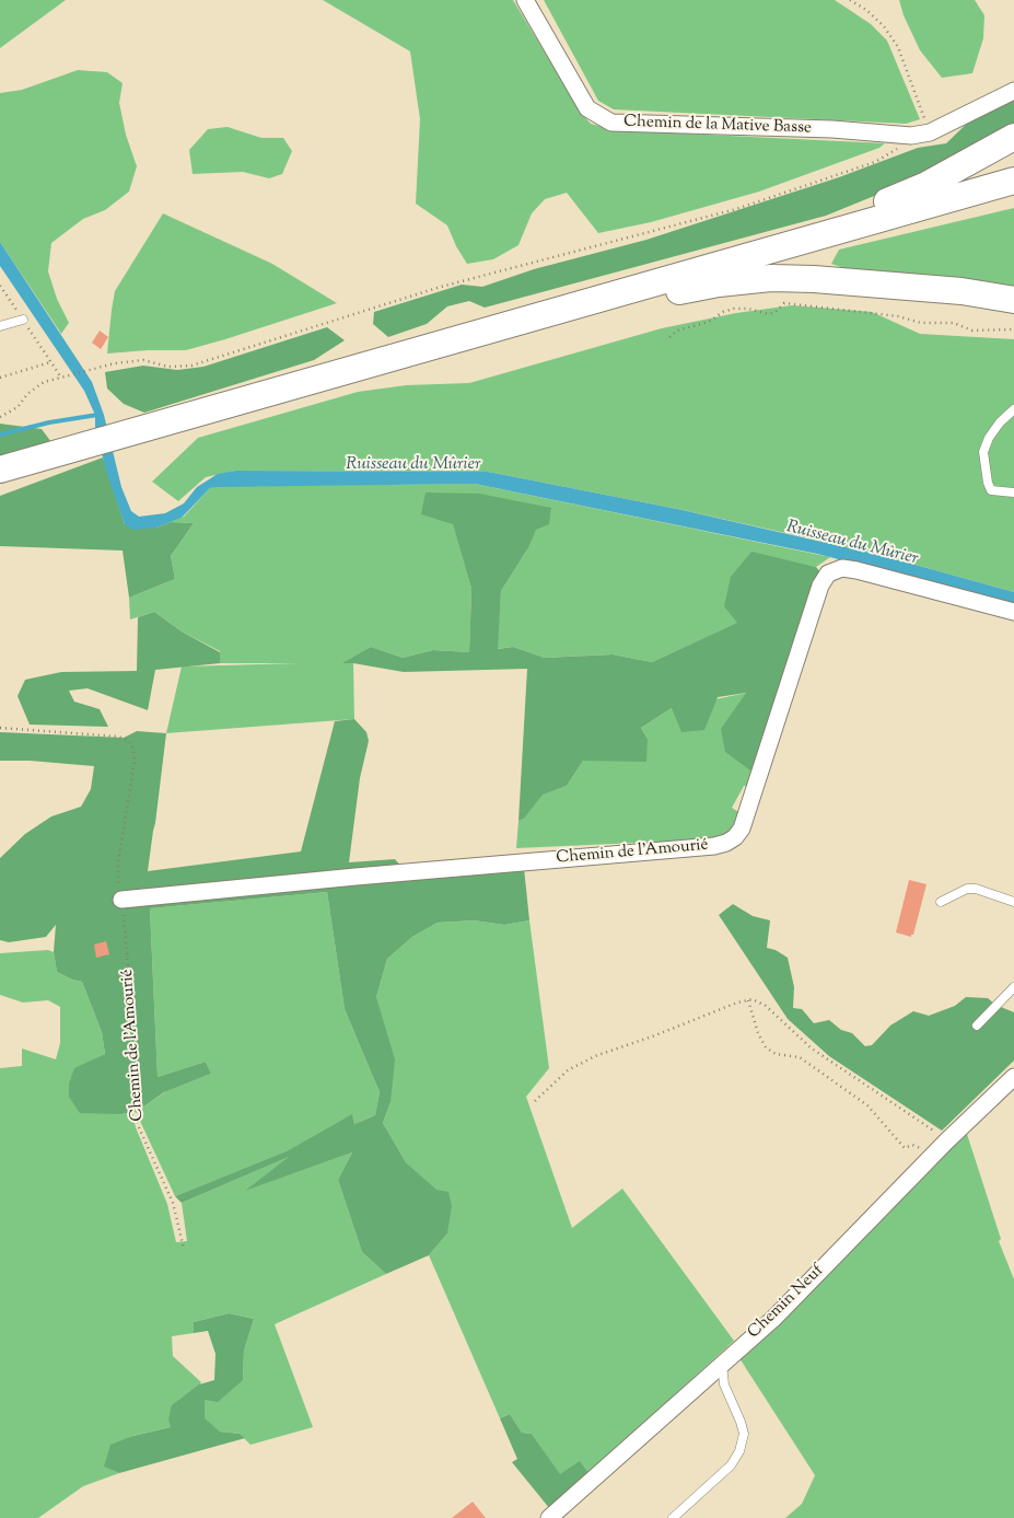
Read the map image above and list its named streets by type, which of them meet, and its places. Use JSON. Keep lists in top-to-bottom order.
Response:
{
  "streets": {
    "street": ["Chemin de la Mative Basse", "Chemin de l'Amourié", "Chemin Neuf"]
  },
  "water": ["Ruisseau du Mûrier"]
}
